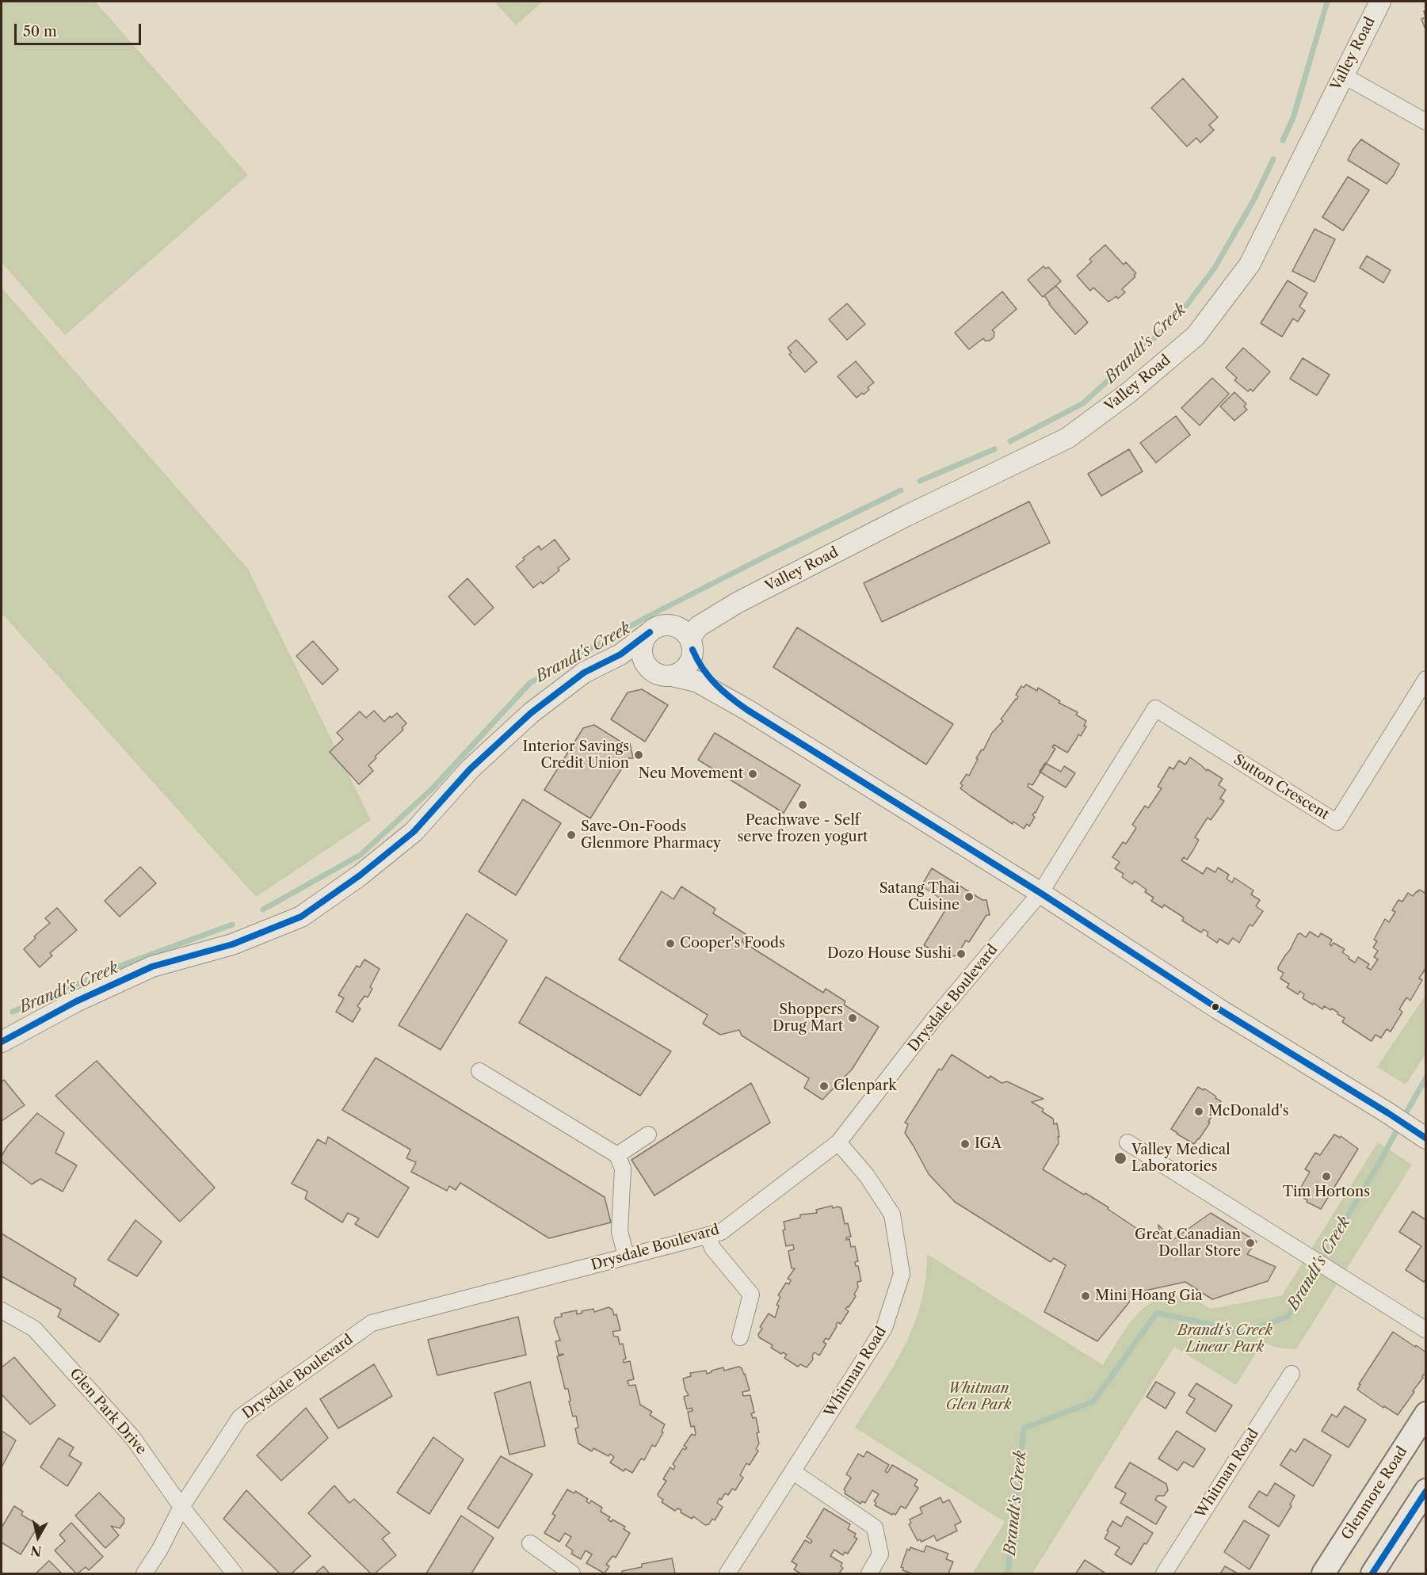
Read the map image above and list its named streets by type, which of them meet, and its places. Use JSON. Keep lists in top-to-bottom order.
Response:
{
  "streets": {
    "main road": ["Glenmore Road"],
    "street": [
      "Valley Road",
      "Sutton Crescent",
      "Drysdale Boulevard",
      "Whitman Road",
      "Glen Park Drive"
    ]
  },
  "crossings": [
    ["Sutton Crescent", "Drysdale Boulevard"],
    ["Drysdale Boulevard", "Whitman Road"],
    ["Drysdale Boulevard", "Glen Park Drive"]
  ],
  "water": ["Brandt's Creek"],
  "parks": ["Brandt's Creek Linear Park", "Whitman Glen Park"],
  "places": [
    "Interior Savings Credit Union",
    "Neu Movement",
    "Peachwave - Self serve frozen yogurt",
    "Save-On-Foods Glenmore Pharmacy",
    "Satang Thai Cuisine",
    "Cooper's Foods",
    "Dozo House Sushi",
    "Shoppers Drug Mart",
    "Glenpark",
    "McDonald's",
    "IGA",
    "Valley Medical Laboratories",
    "Tim Hortons",
    "Great Canadian Dollar Store",
    "Mini Hoang Gia"
  ],
  "scale_bar": "50 m",
  "north": "bottom"
}
